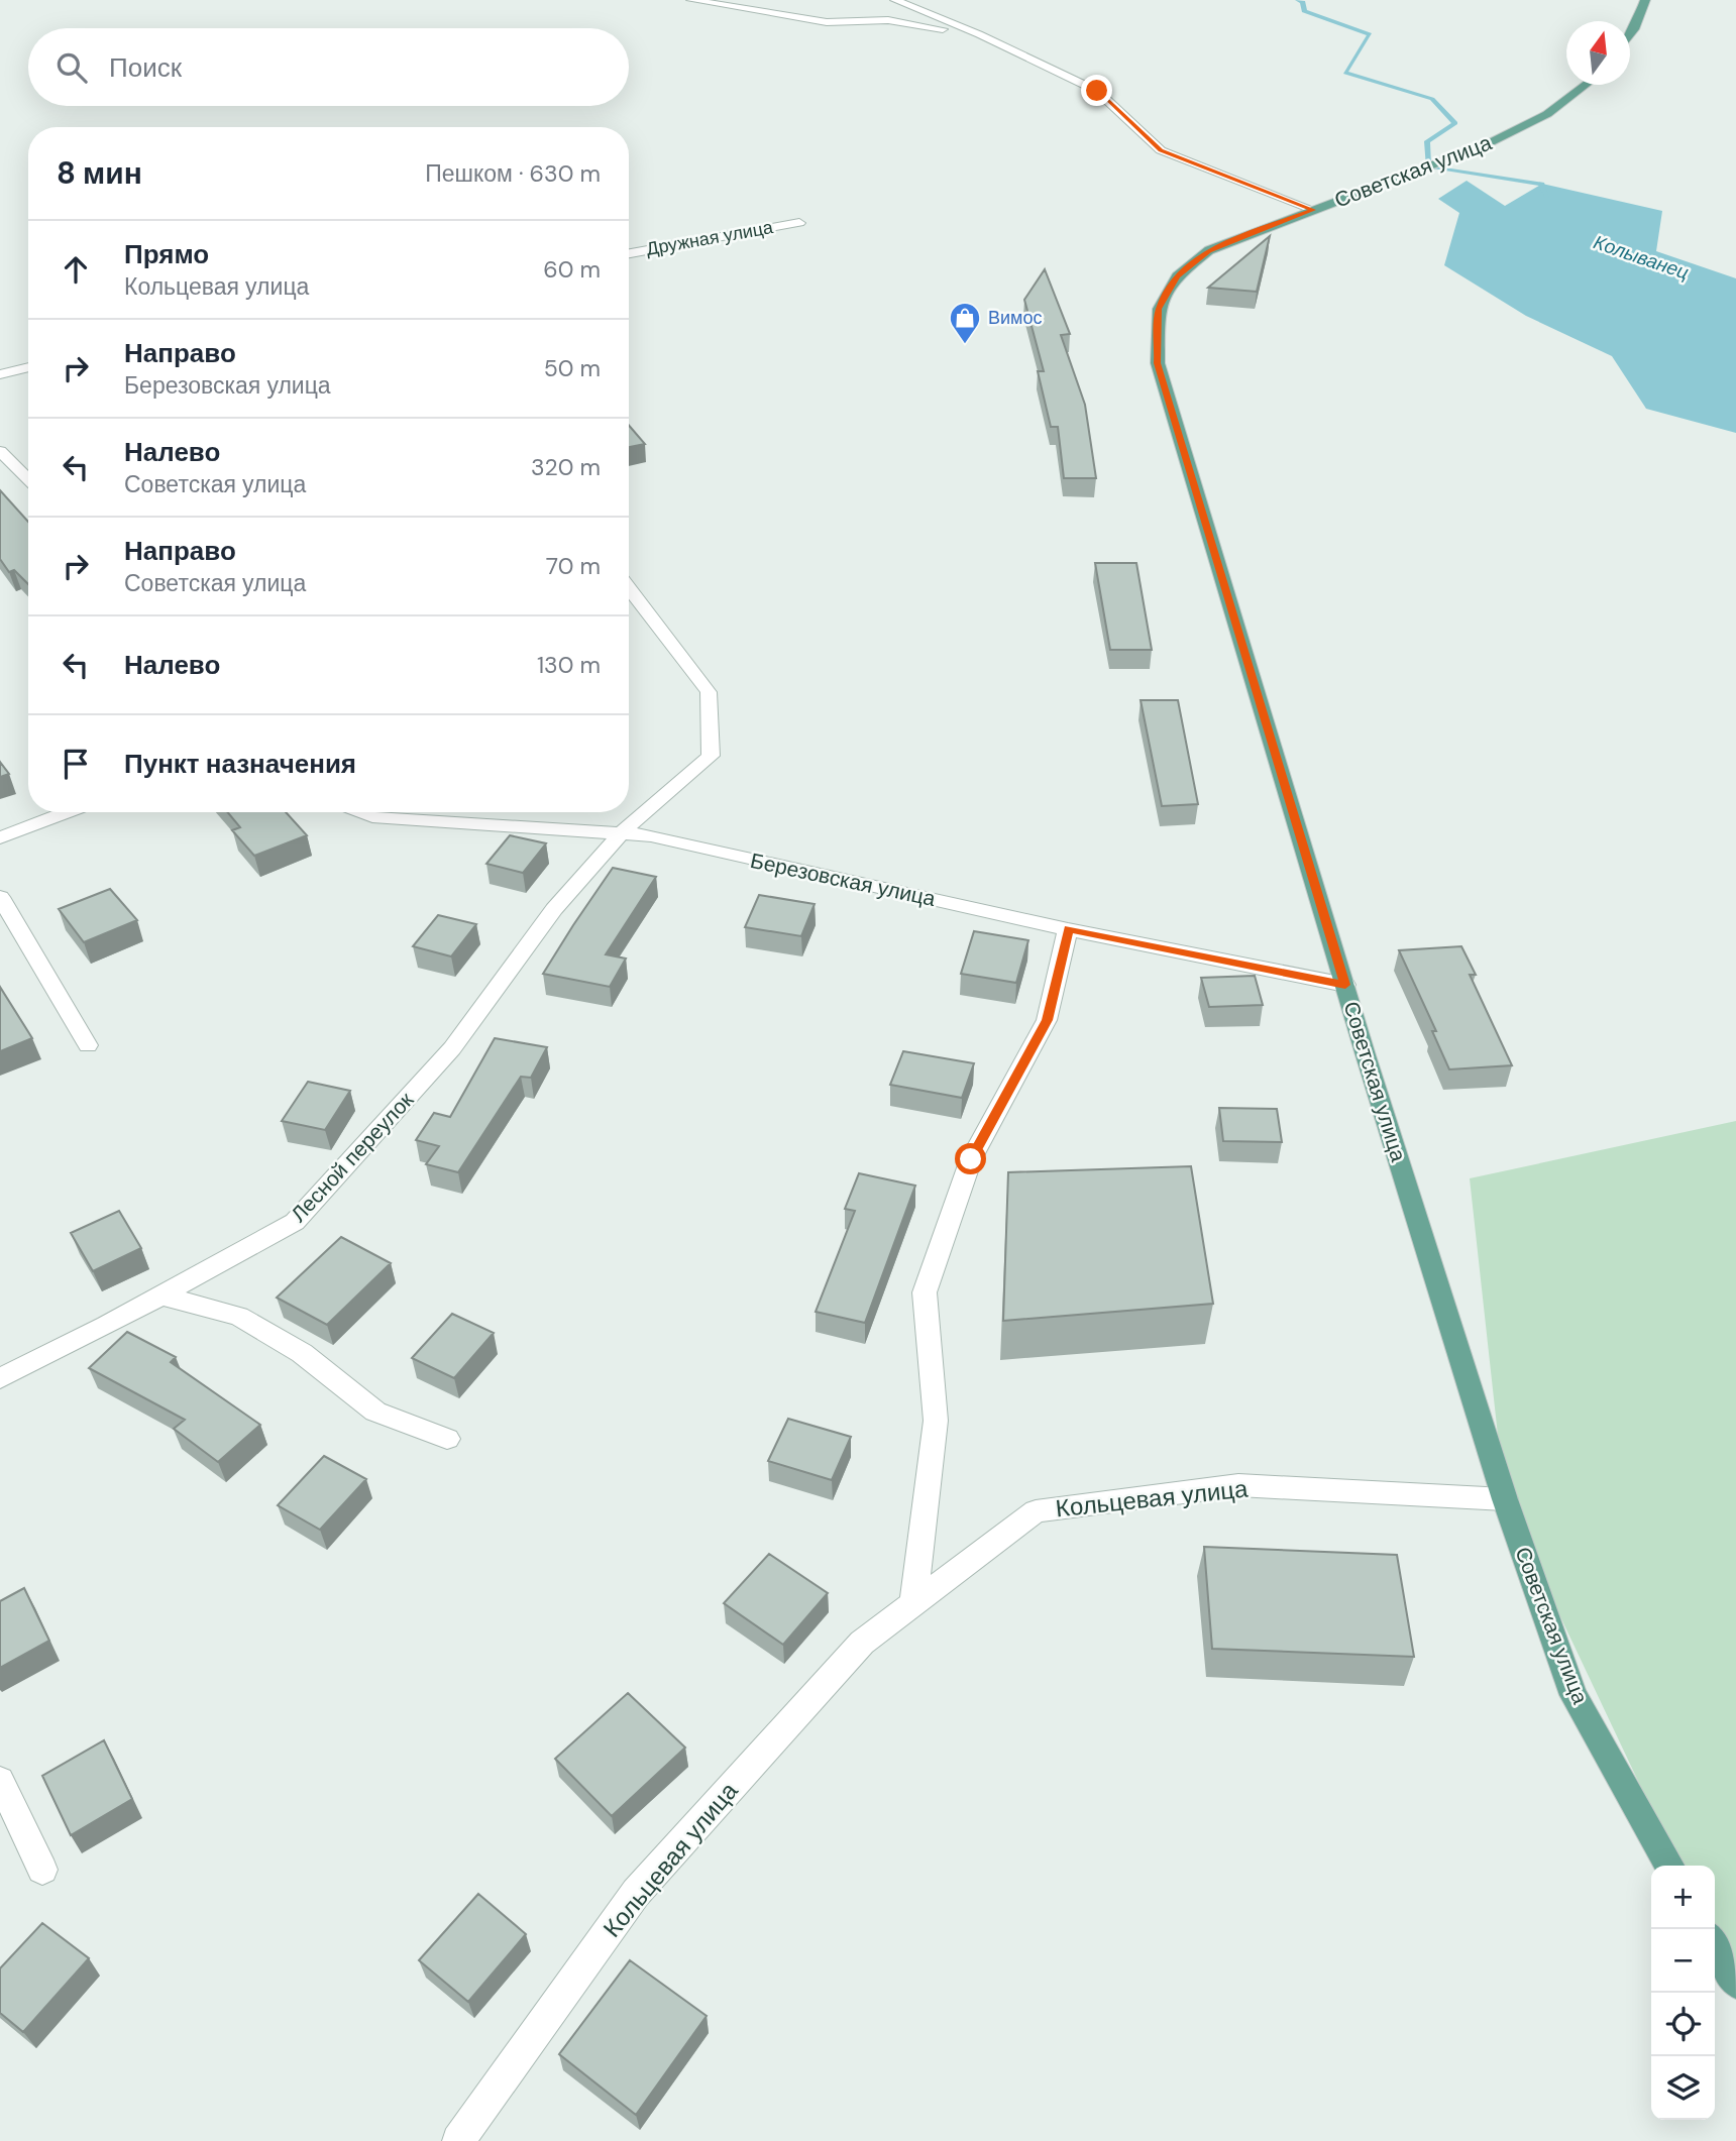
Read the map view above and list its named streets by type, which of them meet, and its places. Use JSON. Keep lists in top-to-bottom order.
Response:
{
  "streets": {
    "main road": ["Советская улица"],
    "street": [
      "Дружная улица",
      "Березовская улица",
      "Лесной переулок",
      "Кольцевая улица"
    ]
  },
  "crossings": [
    ["Советская улица", "Березовская улица"],
    ["Советская улица", "Кольцевая улица"],
    ["Березовская улица", "Лесной переулок"]
  ],
  "water": ["Колыванец"],
  "places": {
    "shop": ["Вимос"]
  },
  "north": "top",
  "page": {
    "search": "Поиск",
    "heading": ["8 мин", "Пешком · 630 m"],
    "list": [
      ["Прямо", "Кольцевая улица", "60 m"],
      ["Направо", "Березовская улица", "50 m"],
      ["Налево", "Советская улица", "320 m"],
      ["Направо", "Советская улица", "70 m"],
      ["Налево", "130 m"],
      "Пункт назначения"
    ],
    "map_buttons": ["+", "−"]
  }
}
